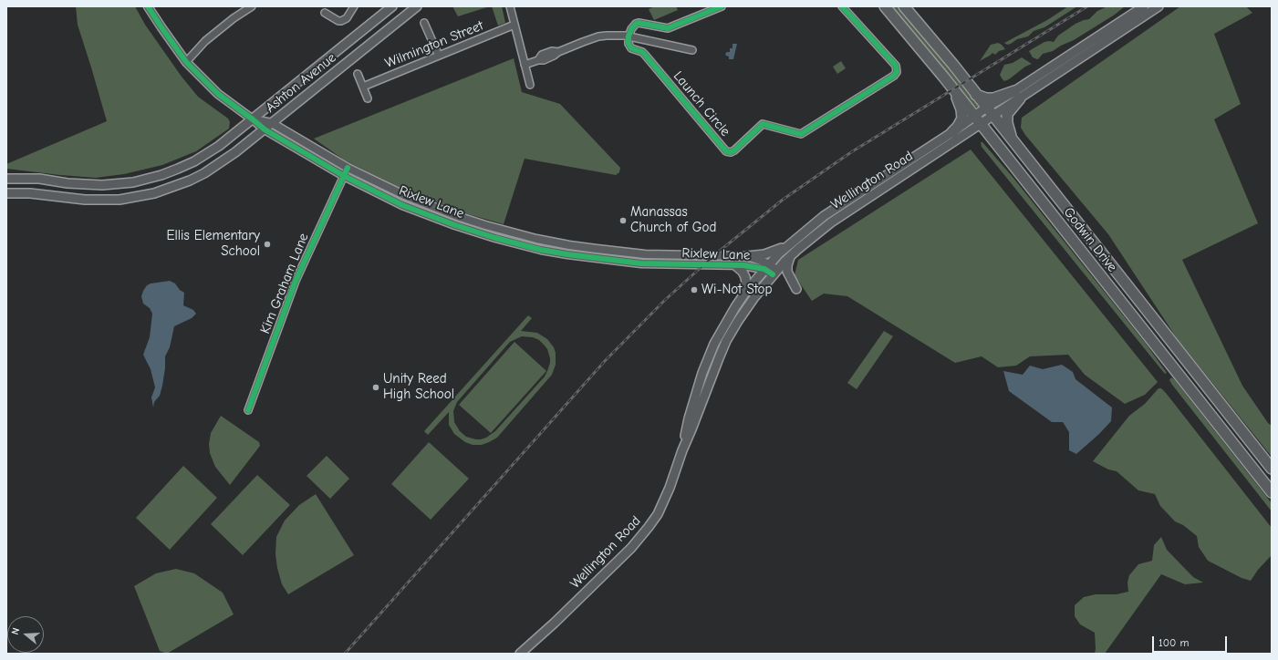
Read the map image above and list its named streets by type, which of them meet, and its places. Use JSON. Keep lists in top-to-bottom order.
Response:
{
  "streets": {
    "main road": ["Ashton Avenue", "Wellington Road", "Godwin Drive"],
    "street": [
      "Wilmington Street",
      "Launch Circle",
      "Rixlew Lane",
      "Kim Graham Lane"
    ]
  },
  "crossings": [
    ["Ashton Avenue", "Rixlew Lane"],
    ["Wellington Road", "Rixlew Lane"],
    ["Wellington Road", "Godwin Drive"],
    ["Rixlew Lane", "Kim Graham Lane"]
  ],
  "places": [
    "Manassas Church of God",
    "Ellis Elementary School",
    "Wi-Not Stop",
    "Unity Reed High School"
  ],
  "scale_bar": "100 m",
  "north": "left"
}
